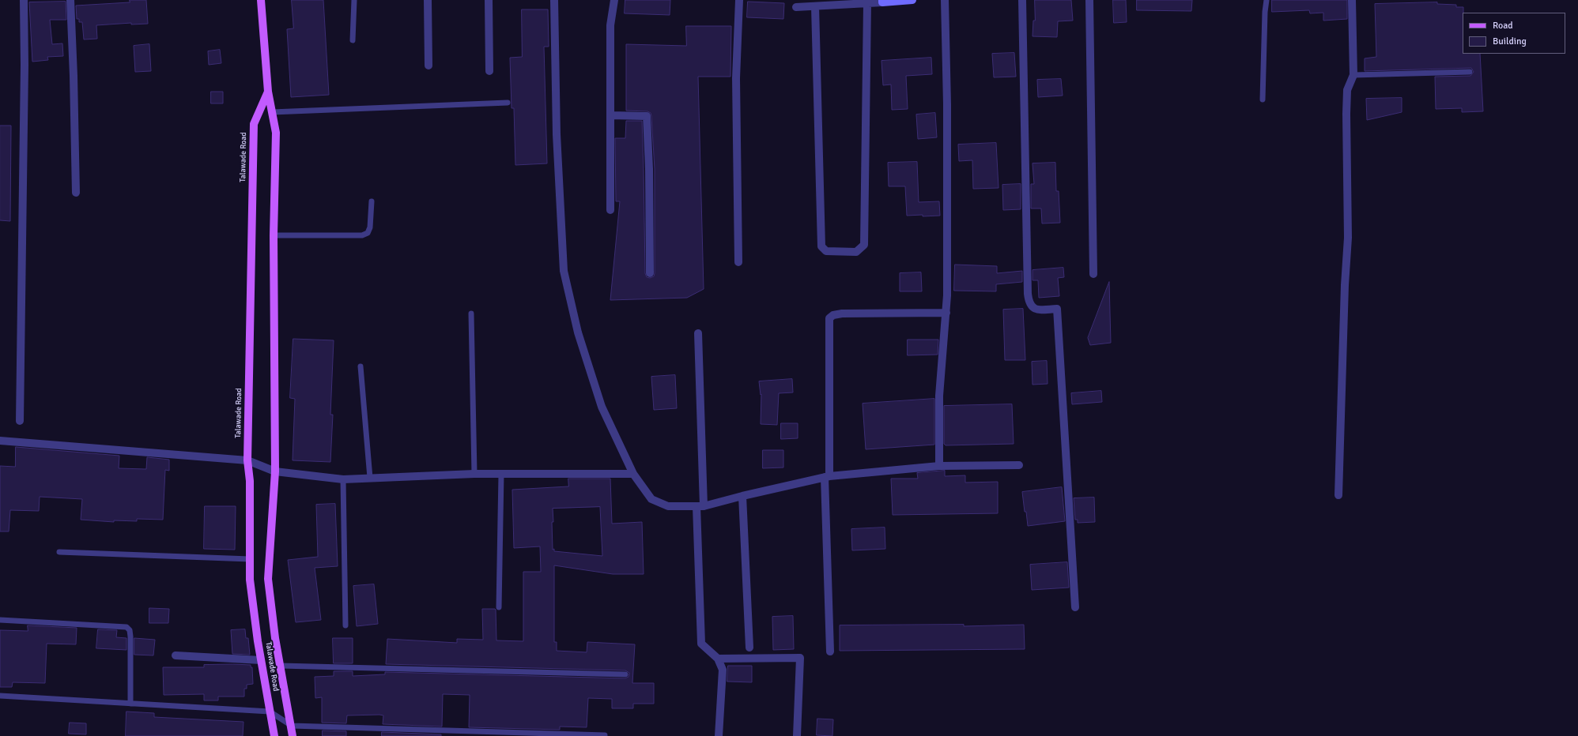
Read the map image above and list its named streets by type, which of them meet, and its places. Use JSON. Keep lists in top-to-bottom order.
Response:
{
  "streets": {
    "main road": ["Talawade Road"]
  },
  "legend": ["Road", "Building"]
}
